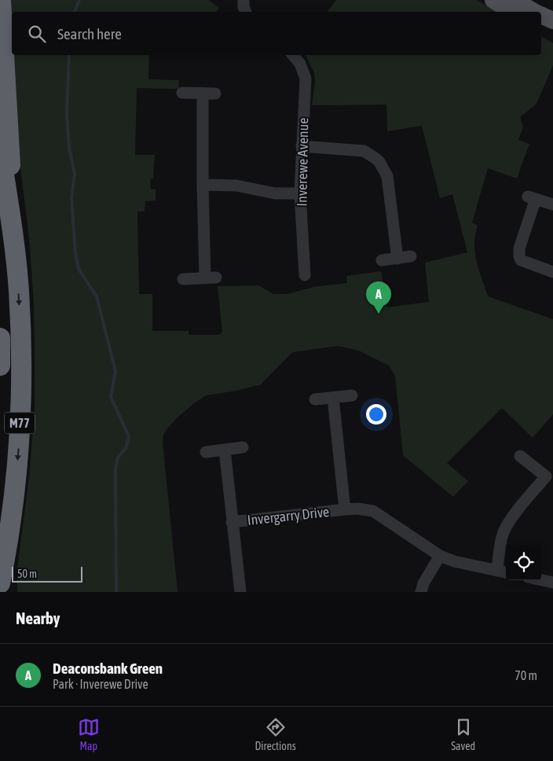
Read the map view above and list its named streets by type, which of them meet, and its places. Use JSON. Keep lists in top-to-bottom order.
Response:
{
  "streets": {
    "highway": ["M77"],
    "street": ["Inverewe Avenue", "Invergarry Drive"]
  },
  "scale_bar": "50 m",
  "page": {
    "search": "Search here",
    "pins": "A",
    "scale": "50 m",
    "heading": "Nearby",
    "list": [
      {
        "mark": "A",
        "name": "Deaconsbank Green",
        "note": "Park · Inverewe Drive",
        "value": "70 m"
      }
    ],
    "nav": ["Map", "Directions", "Saved"]
  }
}
